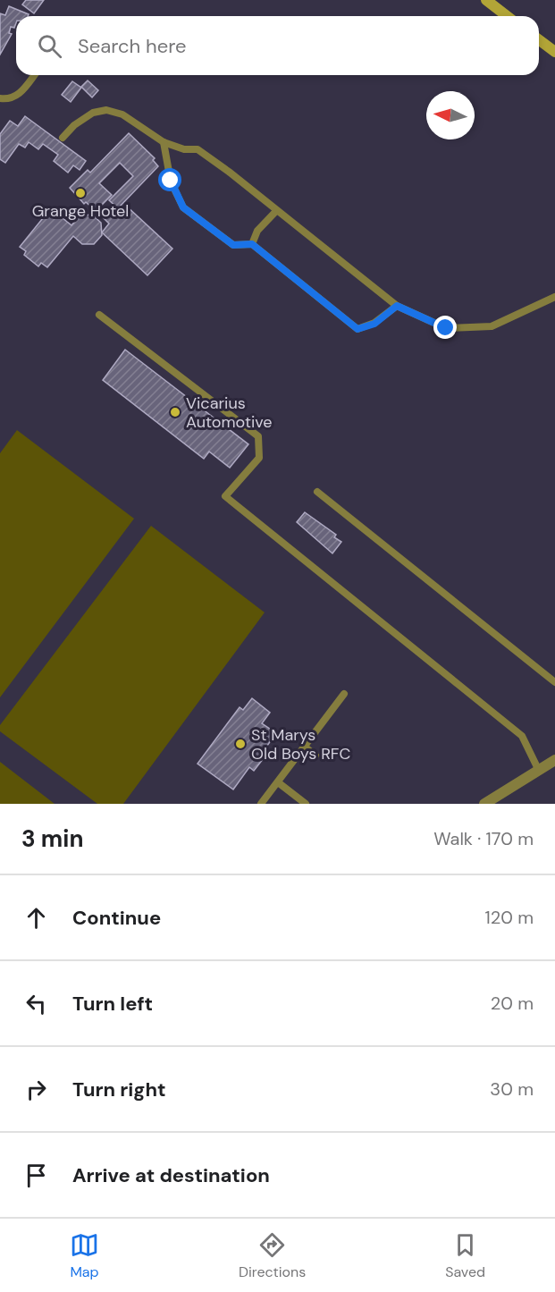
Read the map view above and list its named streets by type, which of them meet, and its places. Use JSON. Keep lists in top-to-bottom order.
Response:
{
  "places": ["Grange Hotel", "Vicarius Automotive", "St Marys Old Boys RFC"],
  "north": "left",
  "page": {
    "search": "Search here",
    "heading": ["3 min", "Walk · 170 m"],
    "list": [
      ["Continue", "120 m"],
      ["Turn left", "20 m"],
      ["Turn right", "30 m"],
      "Arrive at destination"
    ],
    "nav": ["Map", "Directions", "Saved"]
  }
}
